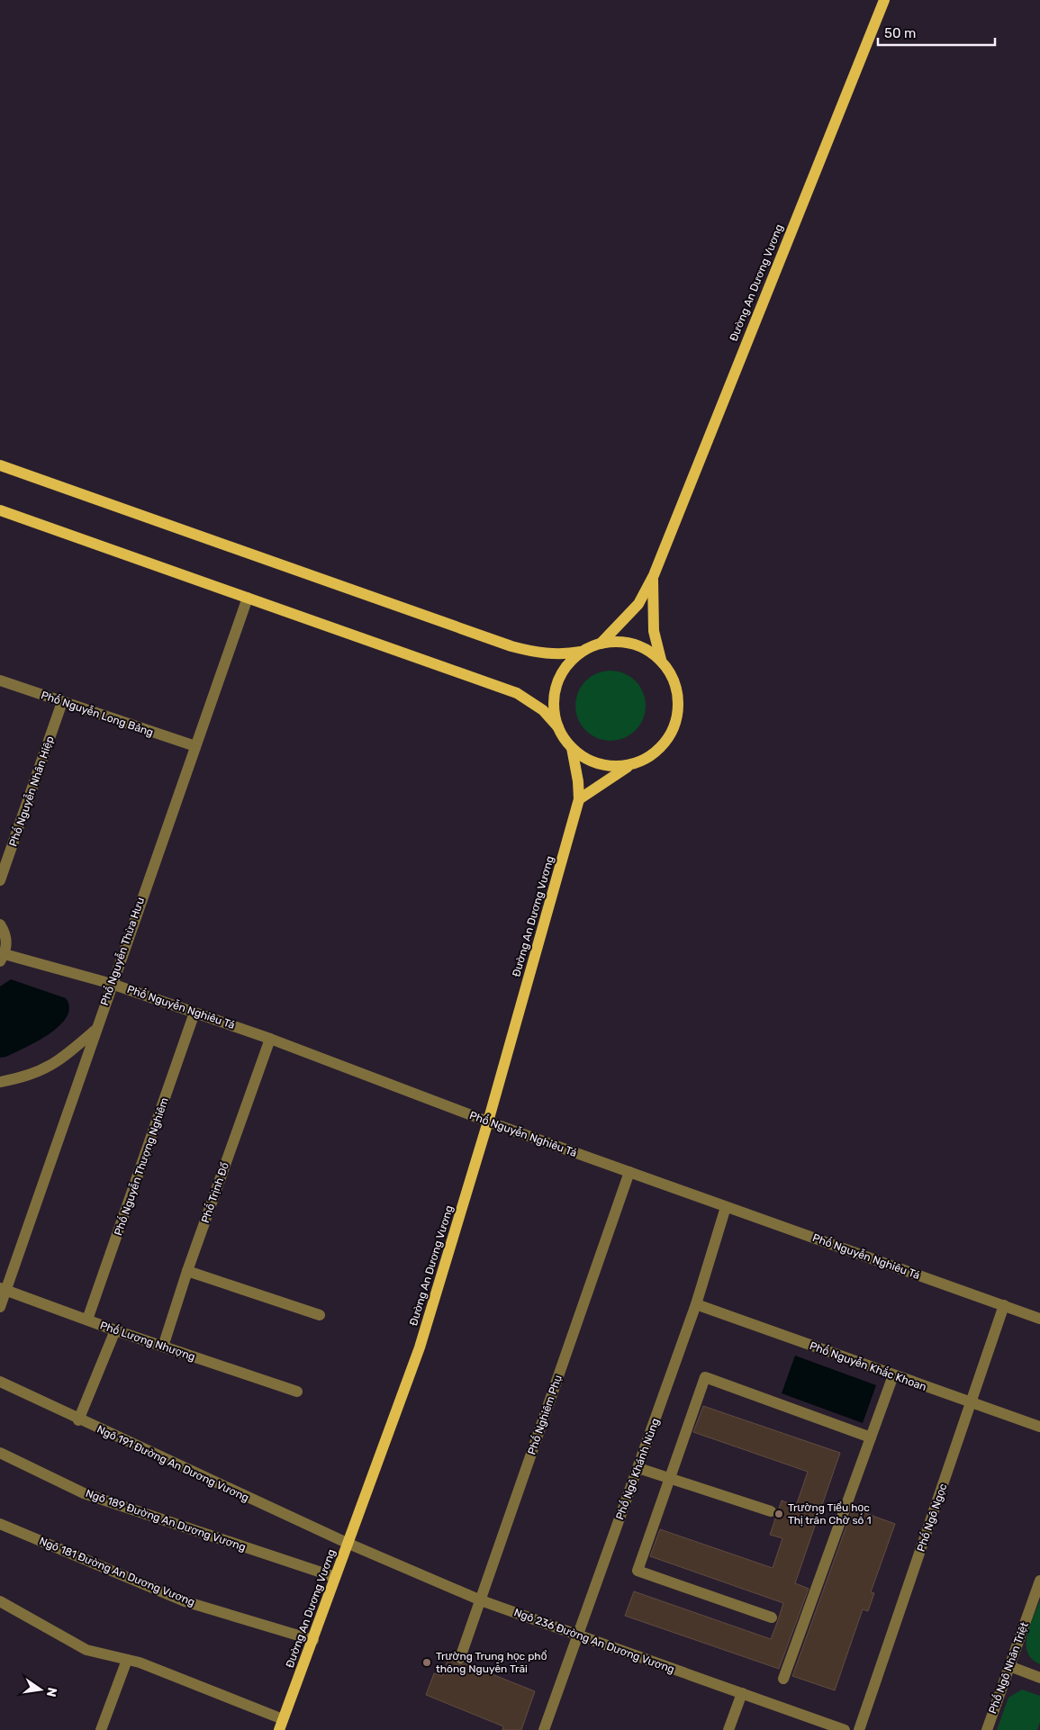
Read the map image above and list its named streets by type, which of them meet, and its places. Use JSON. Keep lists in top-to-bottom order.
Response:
{
  "streets": {
    "main road": ["Đường An Dương Vương"],
    "street": [
      "Phố Nguyễn Long Bảng",
      "Phố Nguyễn Nhân Hiệp",
      "Phố Nguyễn Thừa Hưu",
      "Phố Nguyễn Nghiêu Tá",
      "Phố Nguyễn Thượng Nghiêm",
      "Phố Trịnh Đổ",
      "Phố Lương Nhượng",
      "Phố Nguyễn Khắc Khoan",
      "Phố Nghiêm Phụ",
      "Ngõ 191 Đường An Dương Vương",
      "Phố Ngô Khánh Nùng",
      "Phố Ngô Ngọc",
      "Ngõ 189 Đường An Dương Vương",
      "Ngõ 181 Đường An Dương Vương",
      "Ngõ 236 Đường An Dương Vương",
      "Phố Ngô Nhân Triệt"
    ]
  },
  "crossings": [
    ["Đường An Dương Vương", "Phố Nguyễn Nghiêu Tá"],
    ["Đường An Dương Vương", "Ngõ 191 Đường An Dương Vương"],
    ["Đường An Dương Vương", "Ngõ 189 Đường An Dương Vương"],
    ["Đường An Dương Vương", "Ngõ 181 Đường An Dương Vương"],
    ["Đường An Dương Vương", "Ngõ 236 Đường An Dương Vương"],
    ["Phố Nguyễn Long Bảng", "Phố Nguyễn Nhân Hiệp"],
    ["Phố Nguyễn Long Bảng", "Phố Nguyễn Thừa Hưu"],
    ["Phố Nguyễn Thừa Hưu", "Phố Nguyễn Nghiêu Tá"],
    ["Phố Nguyễn Thừa Hưu", "Phố Lương Nhượng"],
    ["Phố Nguyễn Nghiêu Tá", "Phố Nguyễn Thượng Nghiêm"],
    ["Phố Nguyễn Nghiêu Tá", "Phố Trịnh Đổ"],
    ["Phố Nguyễn Nghiêu Tá", "Phố Nghiêm Phụ"],
    ["Phố Nguyễn Nghiêu Tá", "Phố Ngô Khánh Nùng"],
    ["Phố Nguyễn Nghiêu Tá", "Phố Ngô Ngọc"],
    ["Phố Nguyễn Thượng Nghiêm", "Phố Lương Nhượng"],
    ["Phố Trịnh Đổ", "Phố Lương Nhượng"],
    ["Phố Nguyễn Khắc Khoan", "Phố Ngô Khánh Nùng"],
    ["Phố Nguyễn Khắc Khoan", "Phố Ngô Ngọc"],
    ["Phố Nghiêm Phụ", "Ngõ 236 Đường An Dương Vương"],
    ["Ngõ 191 Đường An Dương Vương", "Ngõ 236 Đường An Dương Vương"],
    ["Phố Ngô Khánh Nùng", "Ngõ 236 Đường An Dương Vương"]
  ],
  "places": ["Trường Tiểu học Thị trấn Chờ số 1", "Trường Trung học phổ thông Nguyễn Trãi"],
  "scale_bar": "50 m",
  "north": "right"
}
